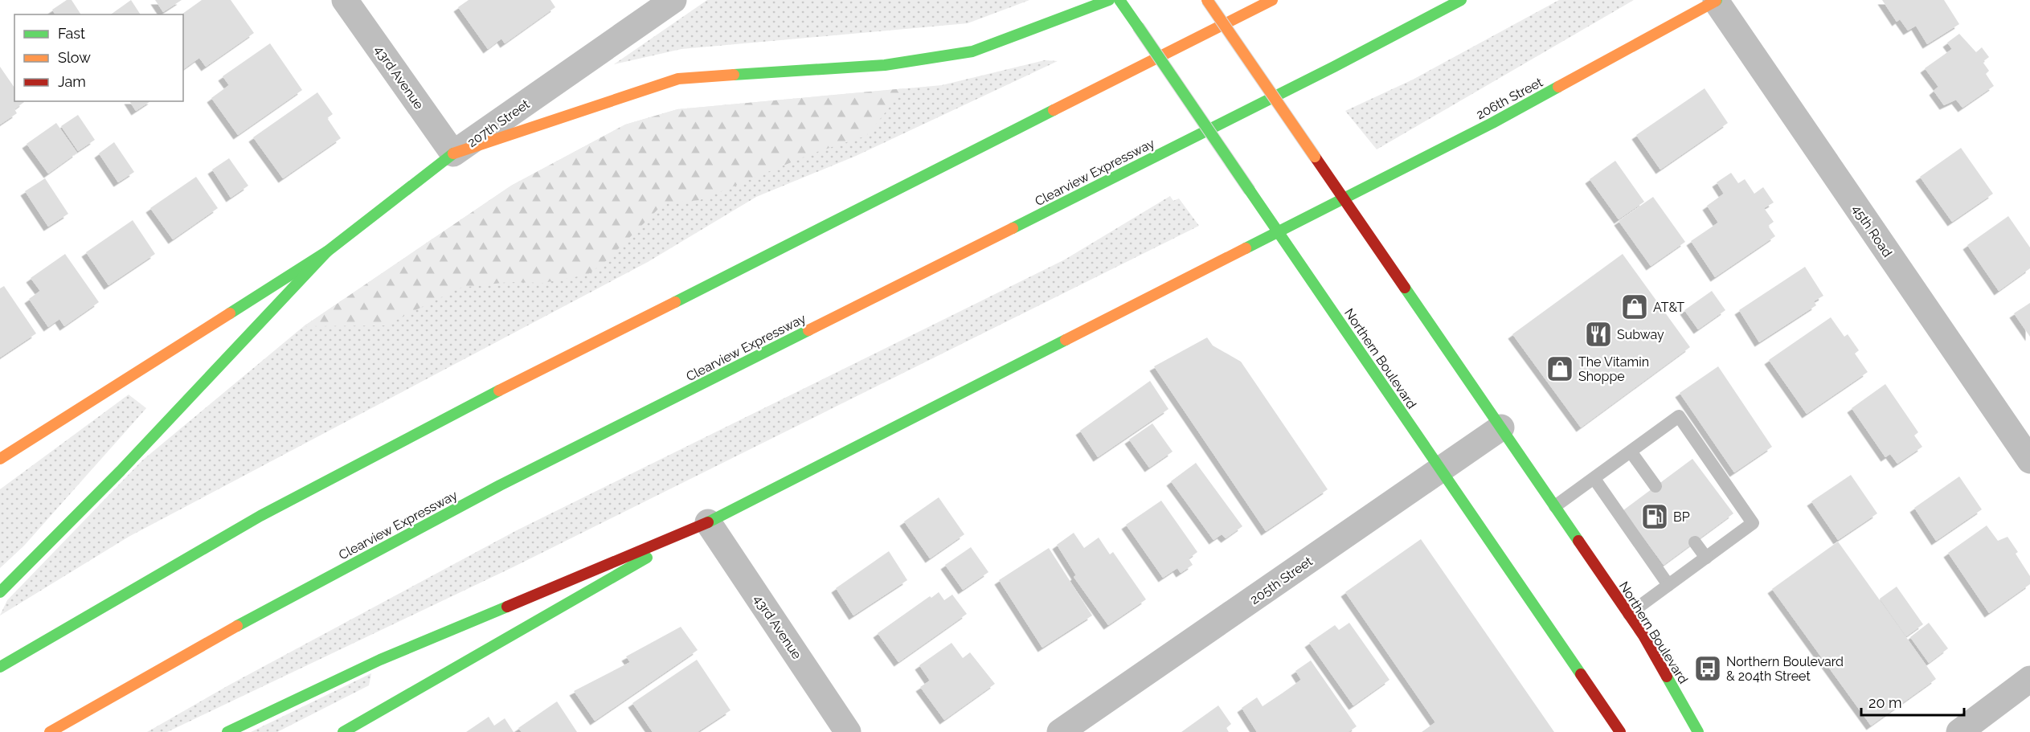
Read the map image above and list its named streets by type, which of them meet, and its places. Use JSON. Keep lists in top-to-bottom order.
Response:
{
  "streets": {
    "main road": [
      "206th Street",
      "207th Street",
      "Clearview Expressway",
      "Northern Boulevard"
    ],
    "street": ["43rd Avenue", "45th Road", "205th Street"]
  },
  "crossings": [
    ["43rd Avenue", "207th Street"],
    ["206th Street", "45th Road"],
    ["206th Street", "Northern Boulevard"],
    ["Northern Boulevard", "205th Street"]
  ],
  "places": {
    "shop": ["AT&T", "The Vitamin Shoppe"],
    "restaurant": ["Subway"],
    "fuel station": ["BP"],
    "bus stop": ["Northern Boulevard & 204th Street"]
  },
  "legend": ["Fast", "Slow", "Jam"],
  "scale_bar": "20 m"
}
